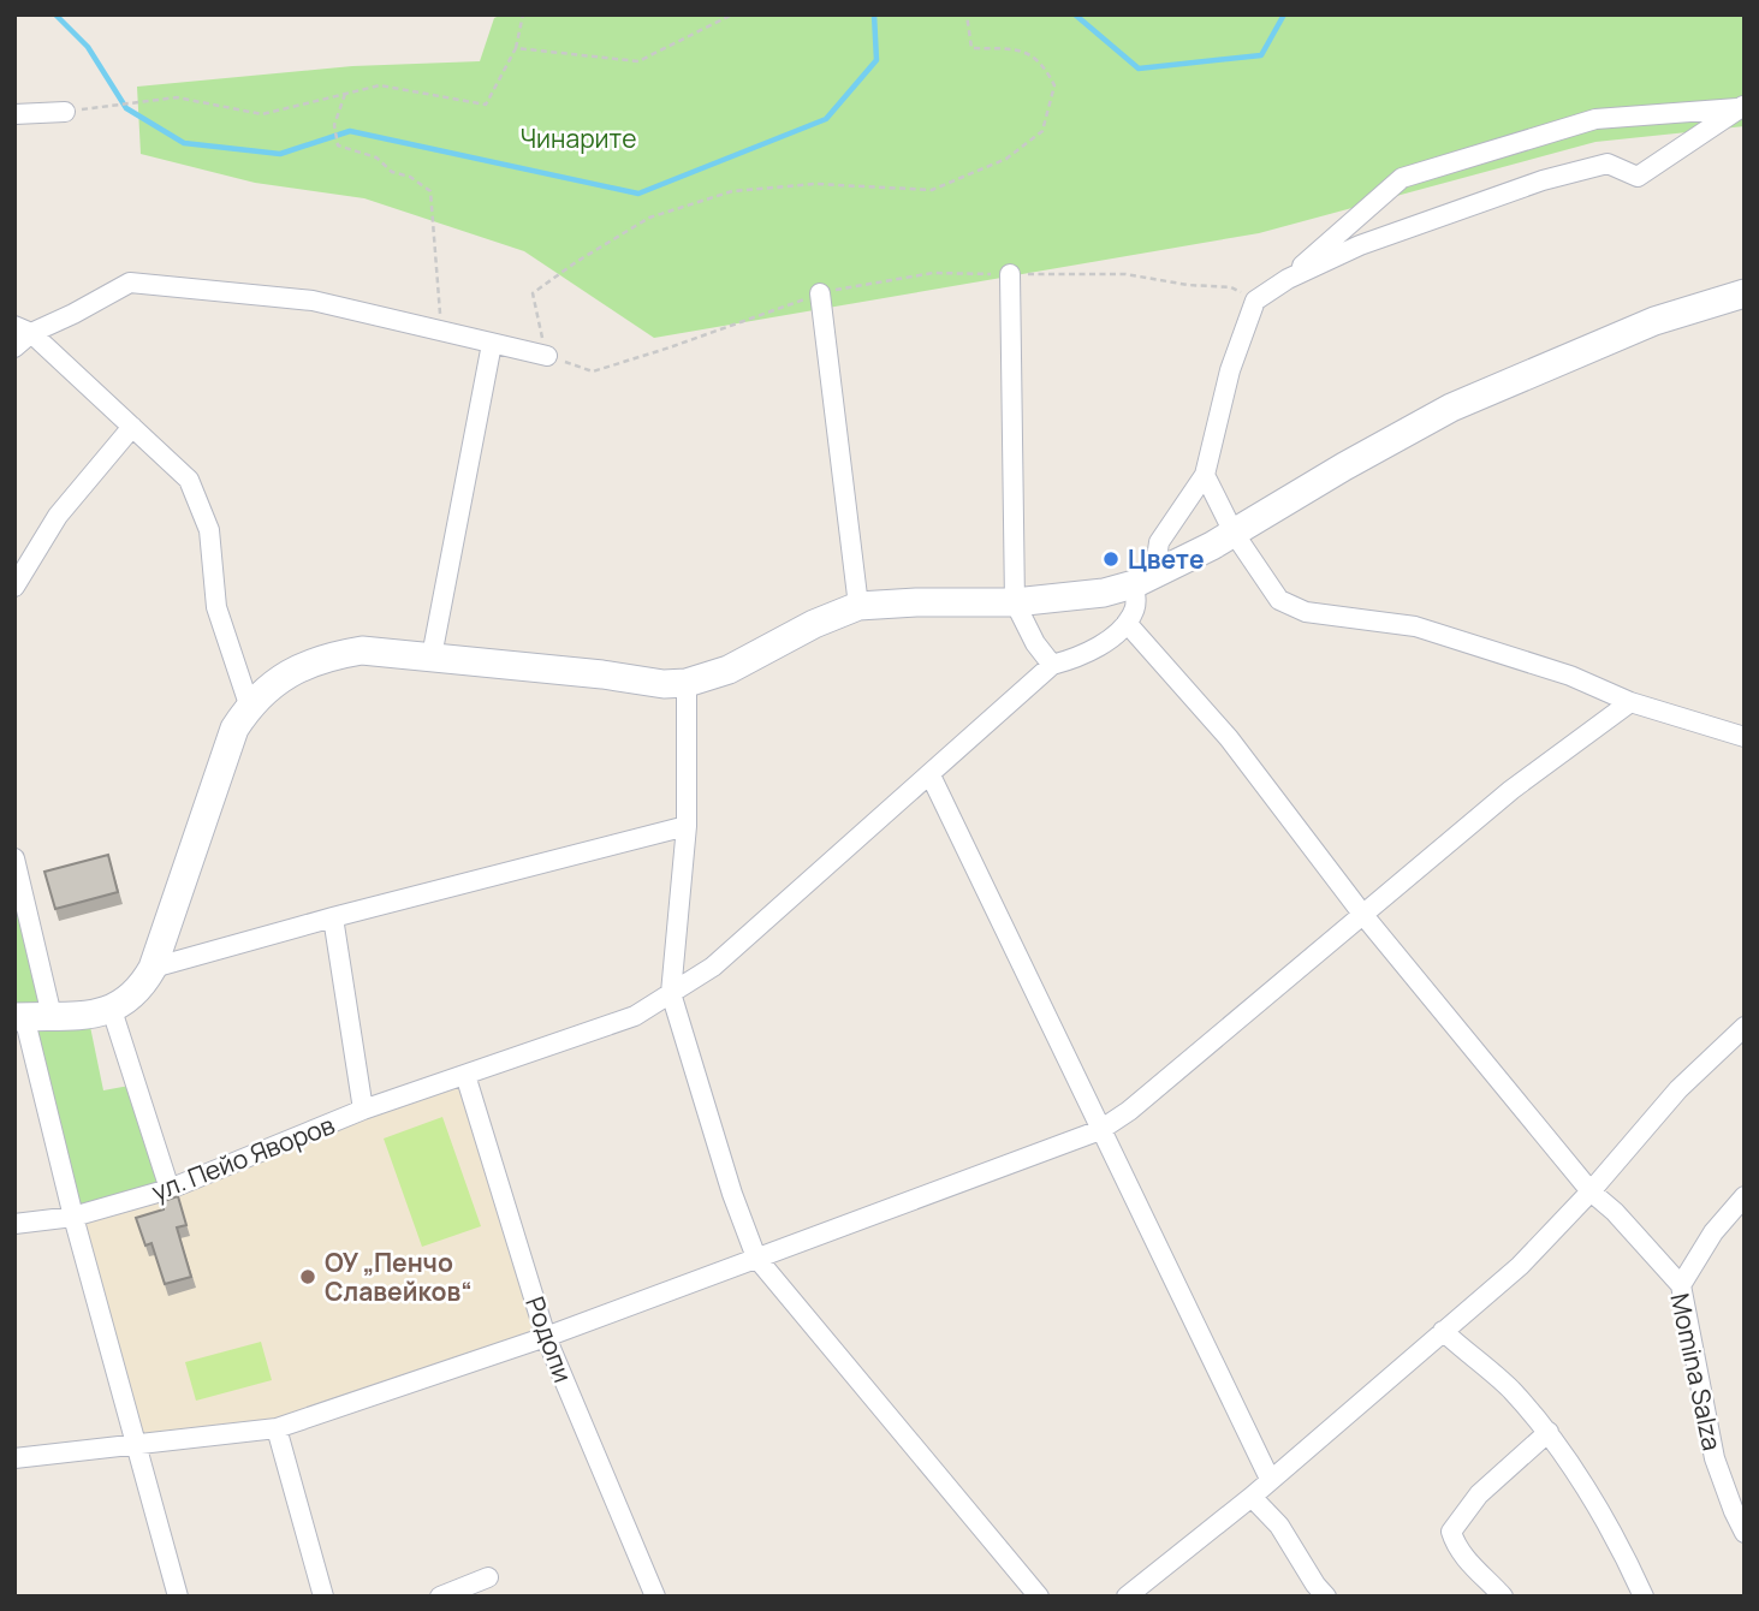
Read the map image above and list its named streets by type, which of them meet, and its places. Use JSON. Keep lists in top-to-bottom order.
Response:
{
  "streets": {
    "street": ["ул. Пейо Яворов", "Родопи", "Momina Salza"]
  },
  "crossings": [
    ["ул. Пейо Яворов", "Родопи"]
  ],
  "parks": ["Чинарите"],
  "places": ["Цвете", "ОУ „Пенчо Славейков“"]
}
